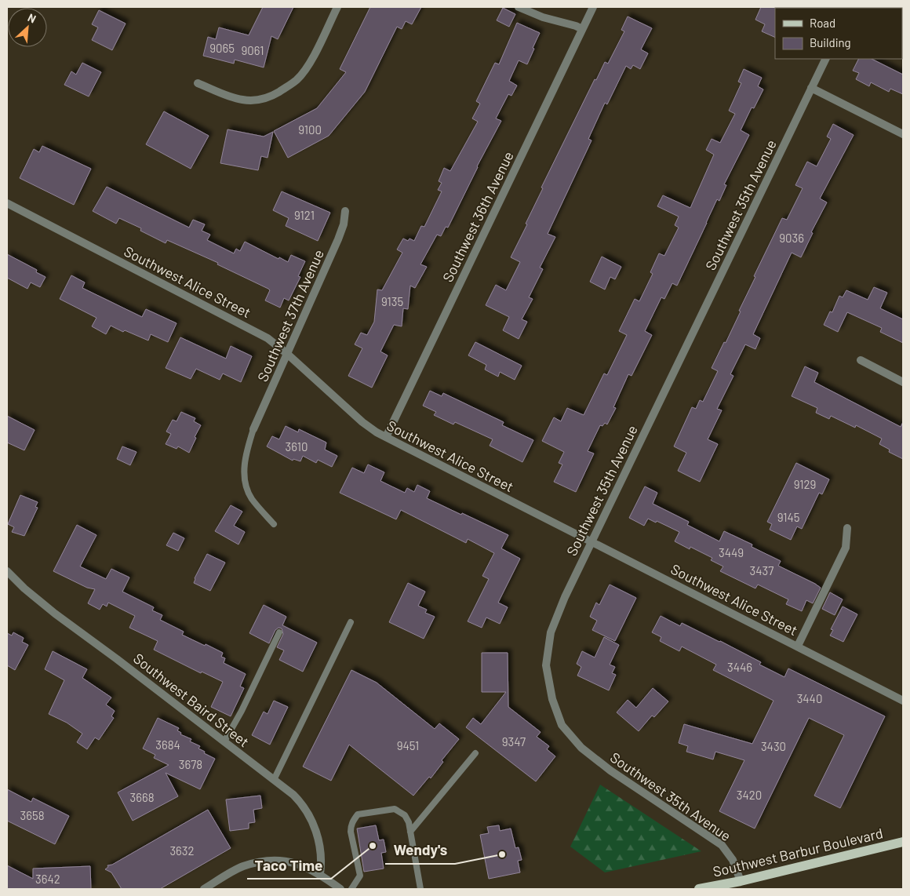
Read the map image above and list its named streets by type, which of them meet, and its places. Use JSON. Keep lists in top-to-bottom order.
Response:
{
  "streets": {
    "main road": ["Southwest Barbur Boulevard"],
    "street": [
      "Southwest 35th Avenue",
      "Southwest 36th Avenue",
      "Southwest Alice Street",
      "Southwest 37th Avenue",
      "Southwest Baird Street"
    ]
  },
  "crossings": [
    ["Southwest 35th Avenue", "Southwest Alice Street"],
    ["Southwest 35th Avenue", "Southwest Barbur Boulevard"],
    ["Southwest 36th Avenue", "Southwest Alice Street"],
    ["Southwest Alice Street", "Southwest 37th Avenue"]
  ],
  "places": ["Taco Time", "Wendy's"],
  "house_numbers": [
    "9065",
    "9061",
    "9100",
    "9121",
    "9036",
    "9135",
    "3610",
    "9129",
    "9145",
    "3449",
    "3437",
    "3446",
    "3440",
    "9347",
    "3684",
    "9451",
    "3430",
    "3678",
    "3420",
    "3668",
    "3658",
    "3632",
    "3642"
  ],
  "legend": ["Road", "Building"],
  "north": "top right"
}
